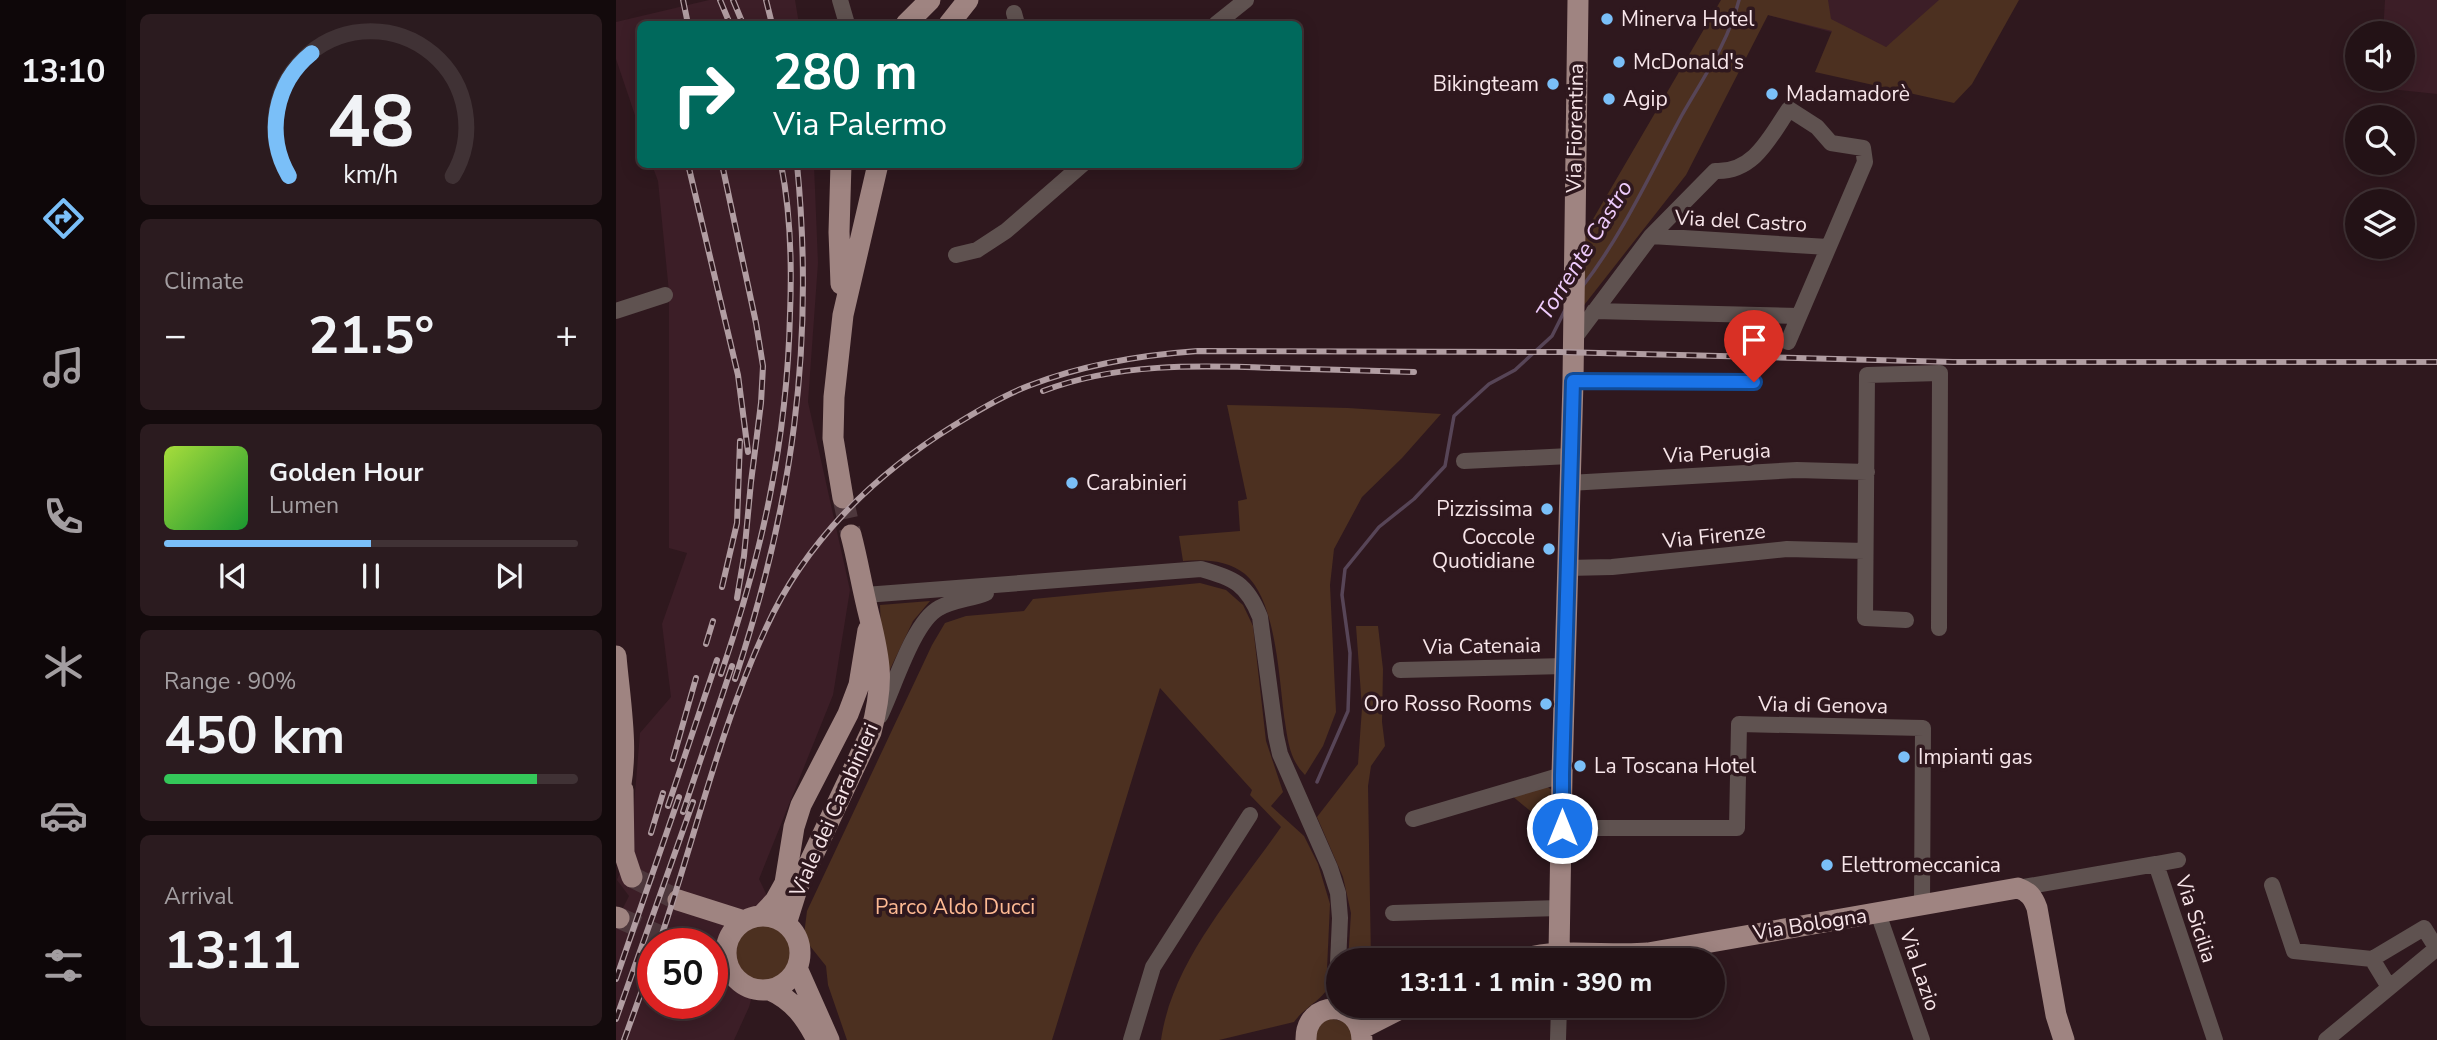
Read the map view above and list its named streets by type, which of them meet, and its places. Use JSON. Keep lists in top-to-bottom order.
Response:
{
  "streets": {
    "main road": ["Via Fiorentina", "Viale dei Carabinieri", "Via Bologna"],
    "street": [
      "Via del Castro",
      "Via Perugia",
      "Via Firenze",
      "Via Catenaia",
      "Via di Genova",
      "Via Sicilia",
      "Via Lazio"
    ]
  },
  "crossings": [
    ["Via Fiorentina", "Via del Castro"],
    ["Via Fiorentina", "Via Perugia"],
    ["Via Fiorentina", "Via Firenze"],
    ["Via Fiorentina", "Via Catenaia"],
    ["Via Fiorentina", "Via di Genova"],
    ["Via di Genova", "Via Bologna"],
    ["Via Sicilia", "Via Bologna"],
    ["Via Bologna", "Via Lazio"]
  ],
  "water": ["Torrente Castro"],
  "parks": ["Parco Aldo Ducci"],
  "places": [
    "Minerva Hotel",
    "McDonald's",
    "Bikingteam",
    "Madamadorè",
    "Agip",
    "Carabinieri",
    "Pizzissima",
    "Coccole Quotidiane",
    "Oro Rosso Rooms",
    "Impianti gas",
    "La Toscana Hotel",
    "Elettromeccanica"
  ],
  "page": {
    "tabs": "13:10",
    "turn": ["280 m", "Via Palermo"],
    "tile": [
      "Climate",
      ["Range · 90%", "450 km"],
      ["Arrival", "13:11"]
    ],
    "heat": ["−", "21.5°", "+"],
    "song": ["Golden Hour", "Lumen"],
    "limit": "50",
    "trip": "13:11 · 1 min · 390 m",
    "gauge": ["48", "km/h"]
  }
}
